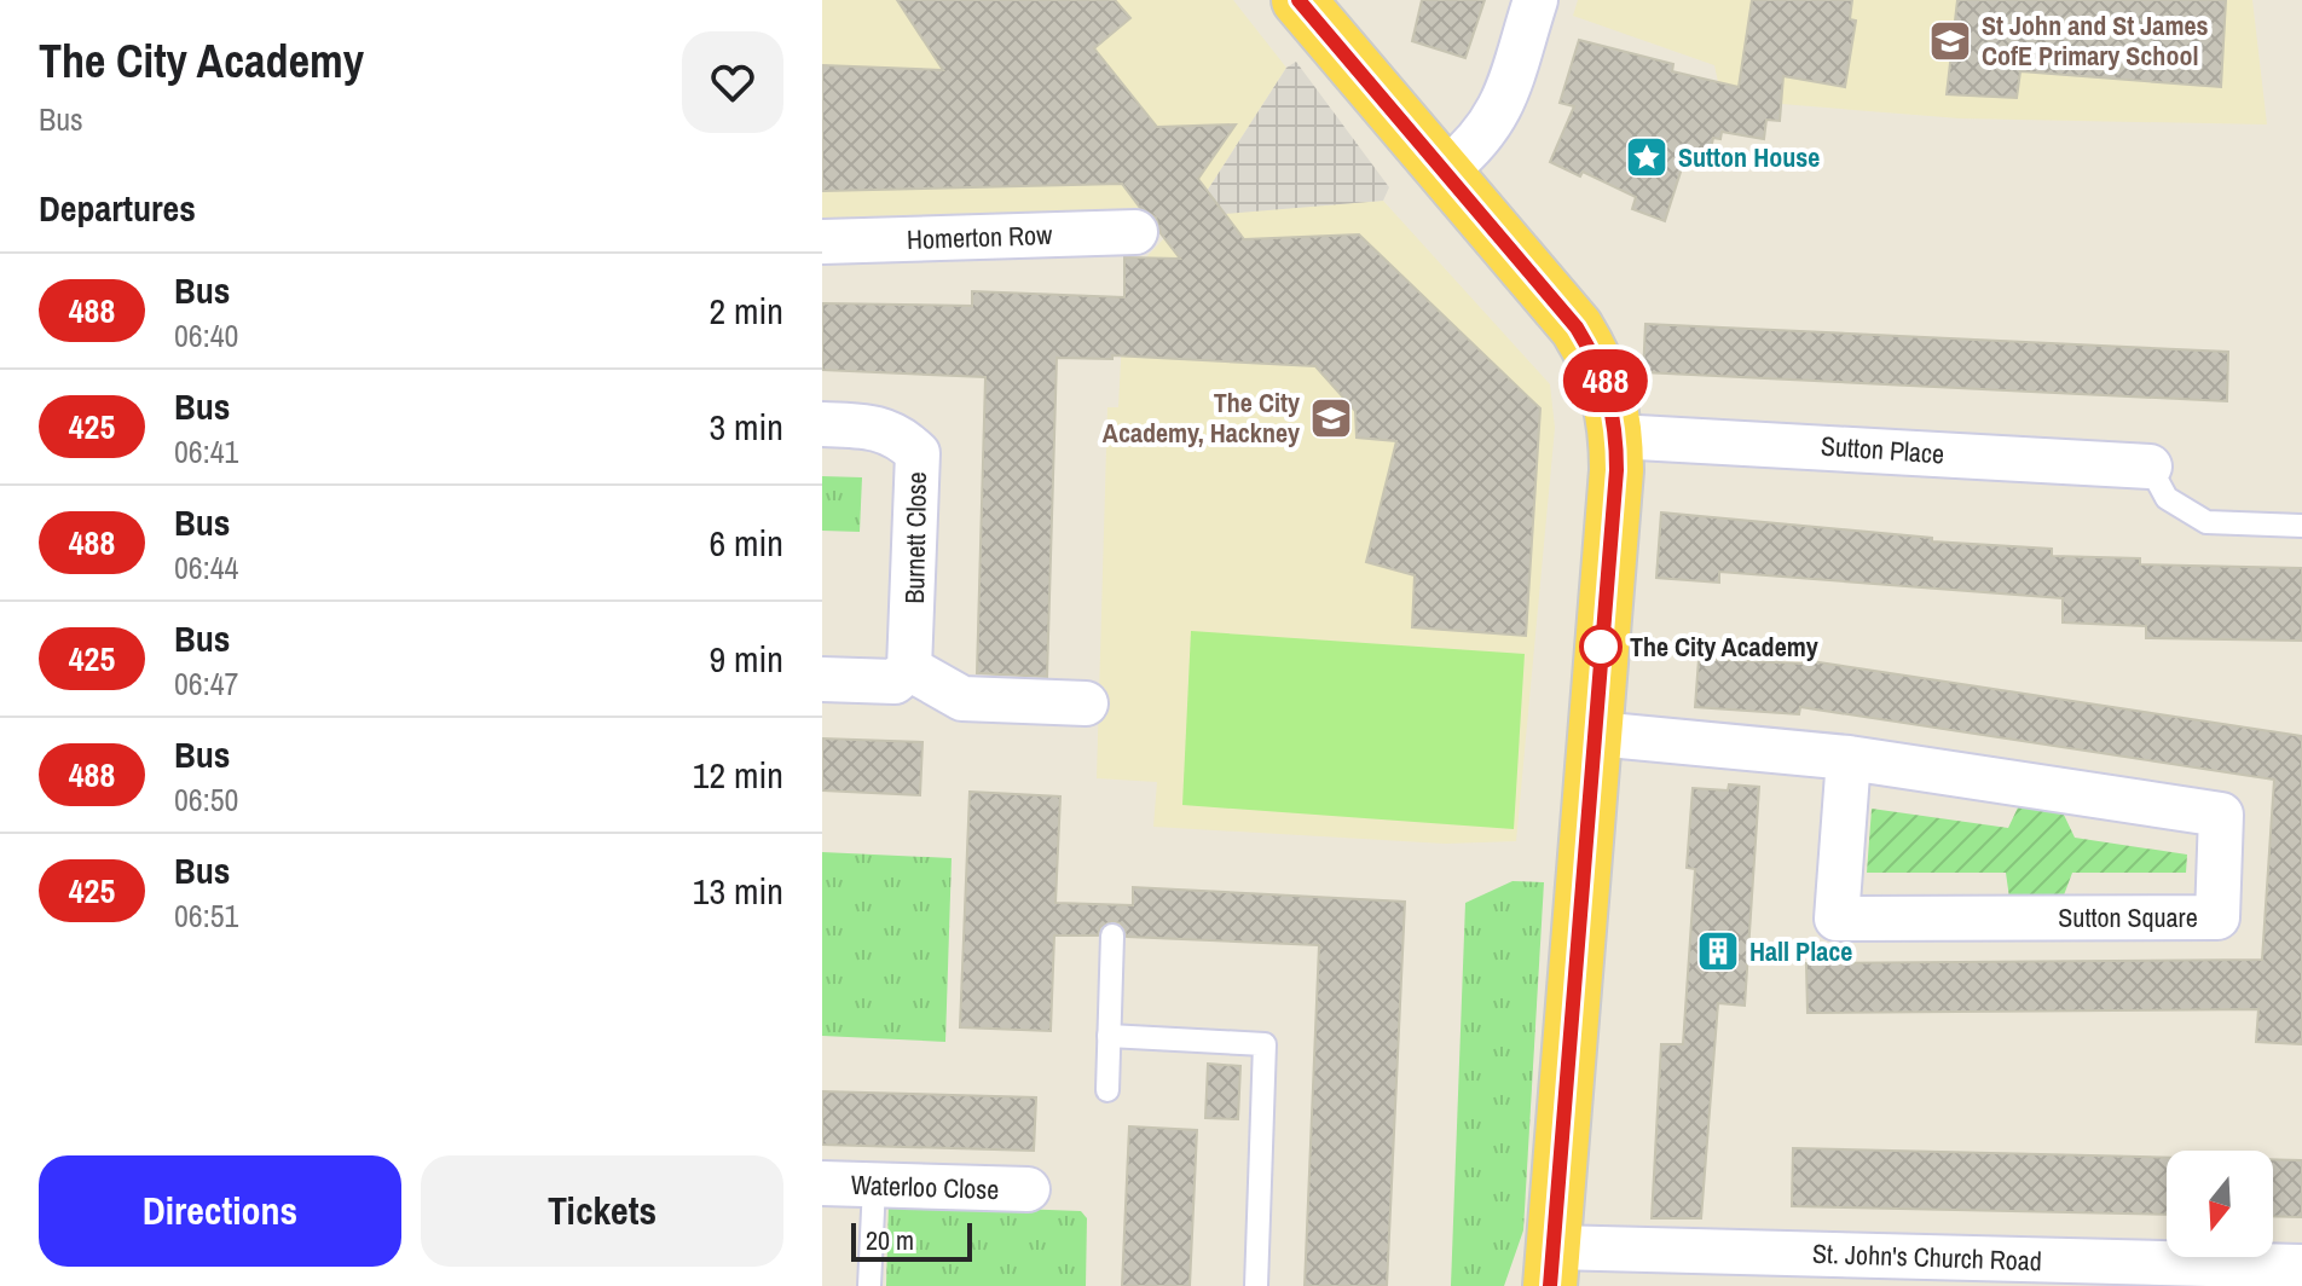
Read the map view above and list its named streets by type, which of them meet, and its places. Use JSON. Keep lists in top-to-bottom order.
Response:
{
  "streets": {
    "street": [
      "Homerton Row",
      "Sutton Place",
      "Burnett Close",
      "Sutton Square",
      "Waterloo Close",
      "St. John's Church Road"
    ]
  },
  "places": {
    "school or university": ["St John and St James CofE Primary School", "The City Academy, Hackney"],
    "place": ["Sutton House"],
    "other": ["The City Academy"],
    "building": ["Hall Place"]
  },
  "lines": ["bus line 488"],
  "scale_bar": "20 m",
  "north": "bottom",
  "page": {
    "heading": [
      ["The City Academy", "Bus"],
      "Departures"
    ],
    "on_map": "488",
    "list": [
      {
        "mark": "488",
        "name": "Bus",
        "note": "06:40",
        "value": "2 min"
      },
      {
        "mark": "425",
        "name": "Bus",
        "note": "06:41",
        "value": "3 min"
      },
      {
        "mark": "488",
        "name": "Bus",
        "note": "06:44",
        "value": "6 min"
      },
      {
        "mark": "425",
        "name": "Bus",
        "note": "06:47",
        "value": "9 min"
      },
      {
        "mark": "488",
        "name": "Bus",
        "note": "06:50",
        "value": "12 min"
      },
      {
        "mark": "425",
        "name": "Bus",
        "note": "06:51",
        "value": "13 min"
      }
    ],
    "buttons": ["Directions", "Tickets"],
    "scale": "20 m"
  }
}
